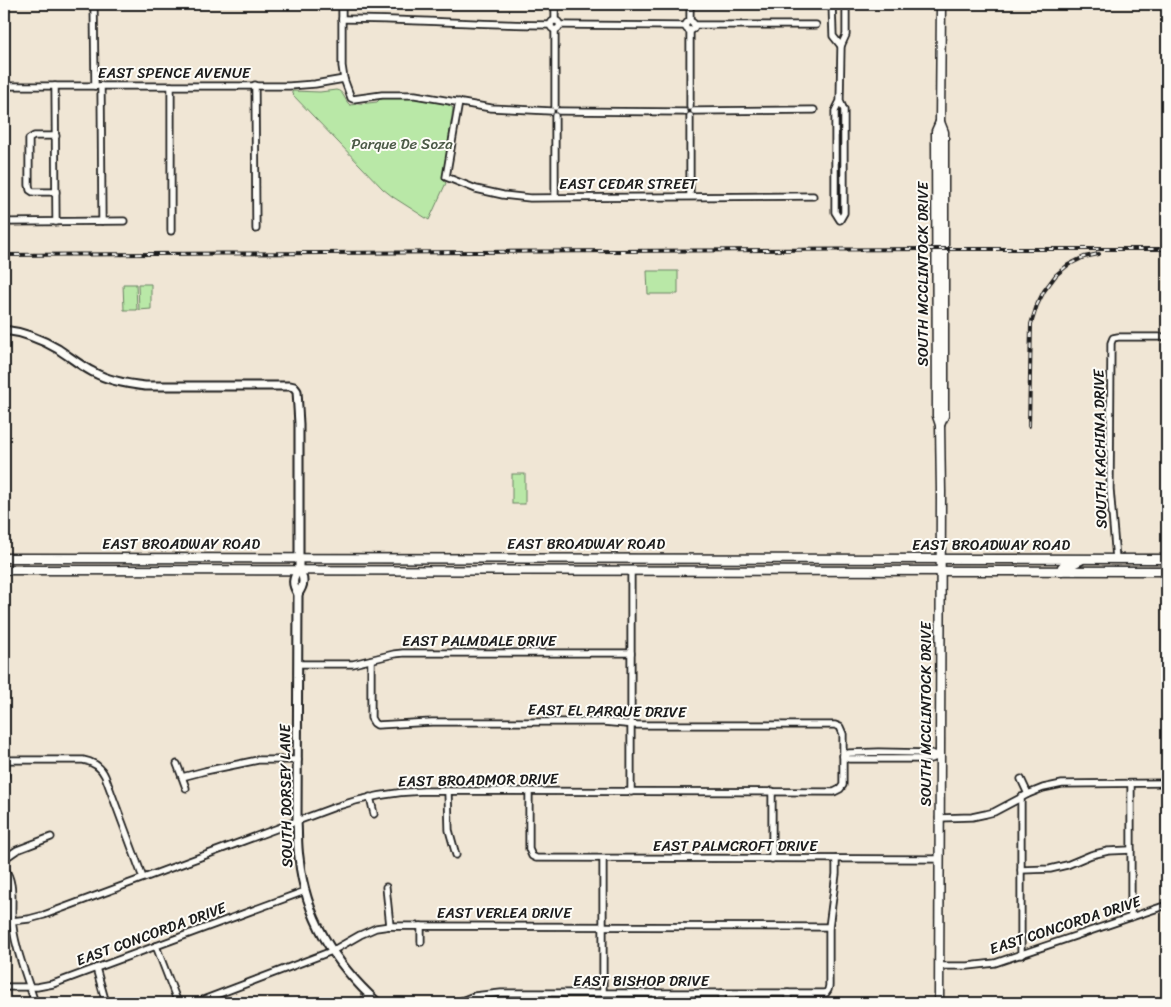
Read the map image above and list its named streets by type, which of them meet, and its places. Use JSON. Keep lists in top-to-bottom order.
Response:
{
  "streets": {
    "main road": ["SOUTH MCCLINTOCK DRIVE", "EAST BROADWAY ROAD"],
    "street": [
      "EAST SPENCE AVENUE",
      "EAST CEDAR STREET",
      "SOUTH KACHINA DRIVE",
      "EAST PALMDALE DRIVE",
      "EAST EL PARQUE DRIVE",
      "EAST BROADMOR DRIVE",
      "SOUTH DORSEY LANE",
      "EAST PALMCROFT DRIVE",
      "EAST VERLEA DRIVE",
      "EAST CONCORDA DRIVE",
      "EAST BISHOP DRIVE"
    ]
  },
  "crossings": [
    ["SOUTH MCCLINTOCK DRIVE", "EAST BROADWAY ROAD"],
    ["SOUTH MCCLINTOCK DRIVE", "EAST PALMCROFT DRIVE"],
    ["SOUTH MCCLINTOCK DRIVE", "EAST CONCORDA DRIVE"],
    ["SOUTH KACHINA DRIVE", "EAST BROADWAY ROAD"],
    ["EAST BROADWAY ROAD", "SOUTH DORSEY LANE"],
    ["EAST PALMDALE DRIVE", "EAST EL PARQUE DRIVE"],
    ["EAST PALMDALE DRIVE", "SOUTH DORSEY LANE"],
    ["EAST EL PARQUE DRIVE", "EAST BROADMOR DRIVE"],
    ["EAST BROADMOR DRIVE", "SOUTH DORSEY LANE"],
    ["EAST BROADMOR DRIVE", "EAST PALMCROFT DRIVE"],
    ["SOUTH DORSEY LANE", "EAST VERLEA DRIVE"],
    ["SOUTH DORSEY LANE", "EAST CONCORDA DRIVE"],
    ["EAST VERLEA DRIVE", "EAST BISHOP DRIVE"]
  ],
  "parks": ["Parque De Soza"]
}
